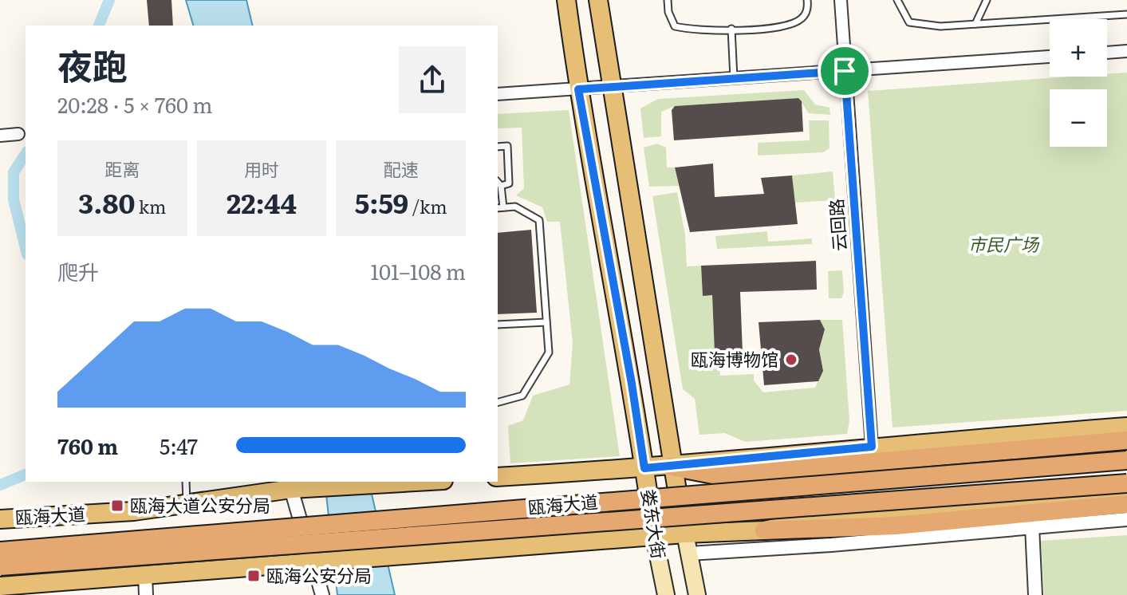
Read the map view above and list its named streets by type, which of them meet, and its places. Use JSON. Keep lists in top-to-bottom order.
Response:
{
  "streets": {
    "highway": ["瓯海大道"],
    "main road": ["娄东大街"],
    "street": ["云回路"]
  },
  "crossings": [
    ["云回路", "瓯海大道"],
    ["瓯海大道", "娄东大街"]
  ],
  "parks": ["市民广场"],
  "places": {
    "other": ["瓯海博物馆"],
    "transit": ["瓯海大道公安分局", "瓯海公安分局"]
  },
  "page": {
    "map_buttons": ["+", "−"],
    "heading": ["夜跑", "20:28 · 5 × 760 m"],
    "stats": [
      ["距离", "3.80 km"],
      ["用时", "22:44"],
      ["配速", "5:59 /km"]
    ],
    "chart": ["爬升", "101–108 m"],
    "list": [
      {
        "name": "760 m",
        "note": "5:47"
      }
    ]
  }
}
